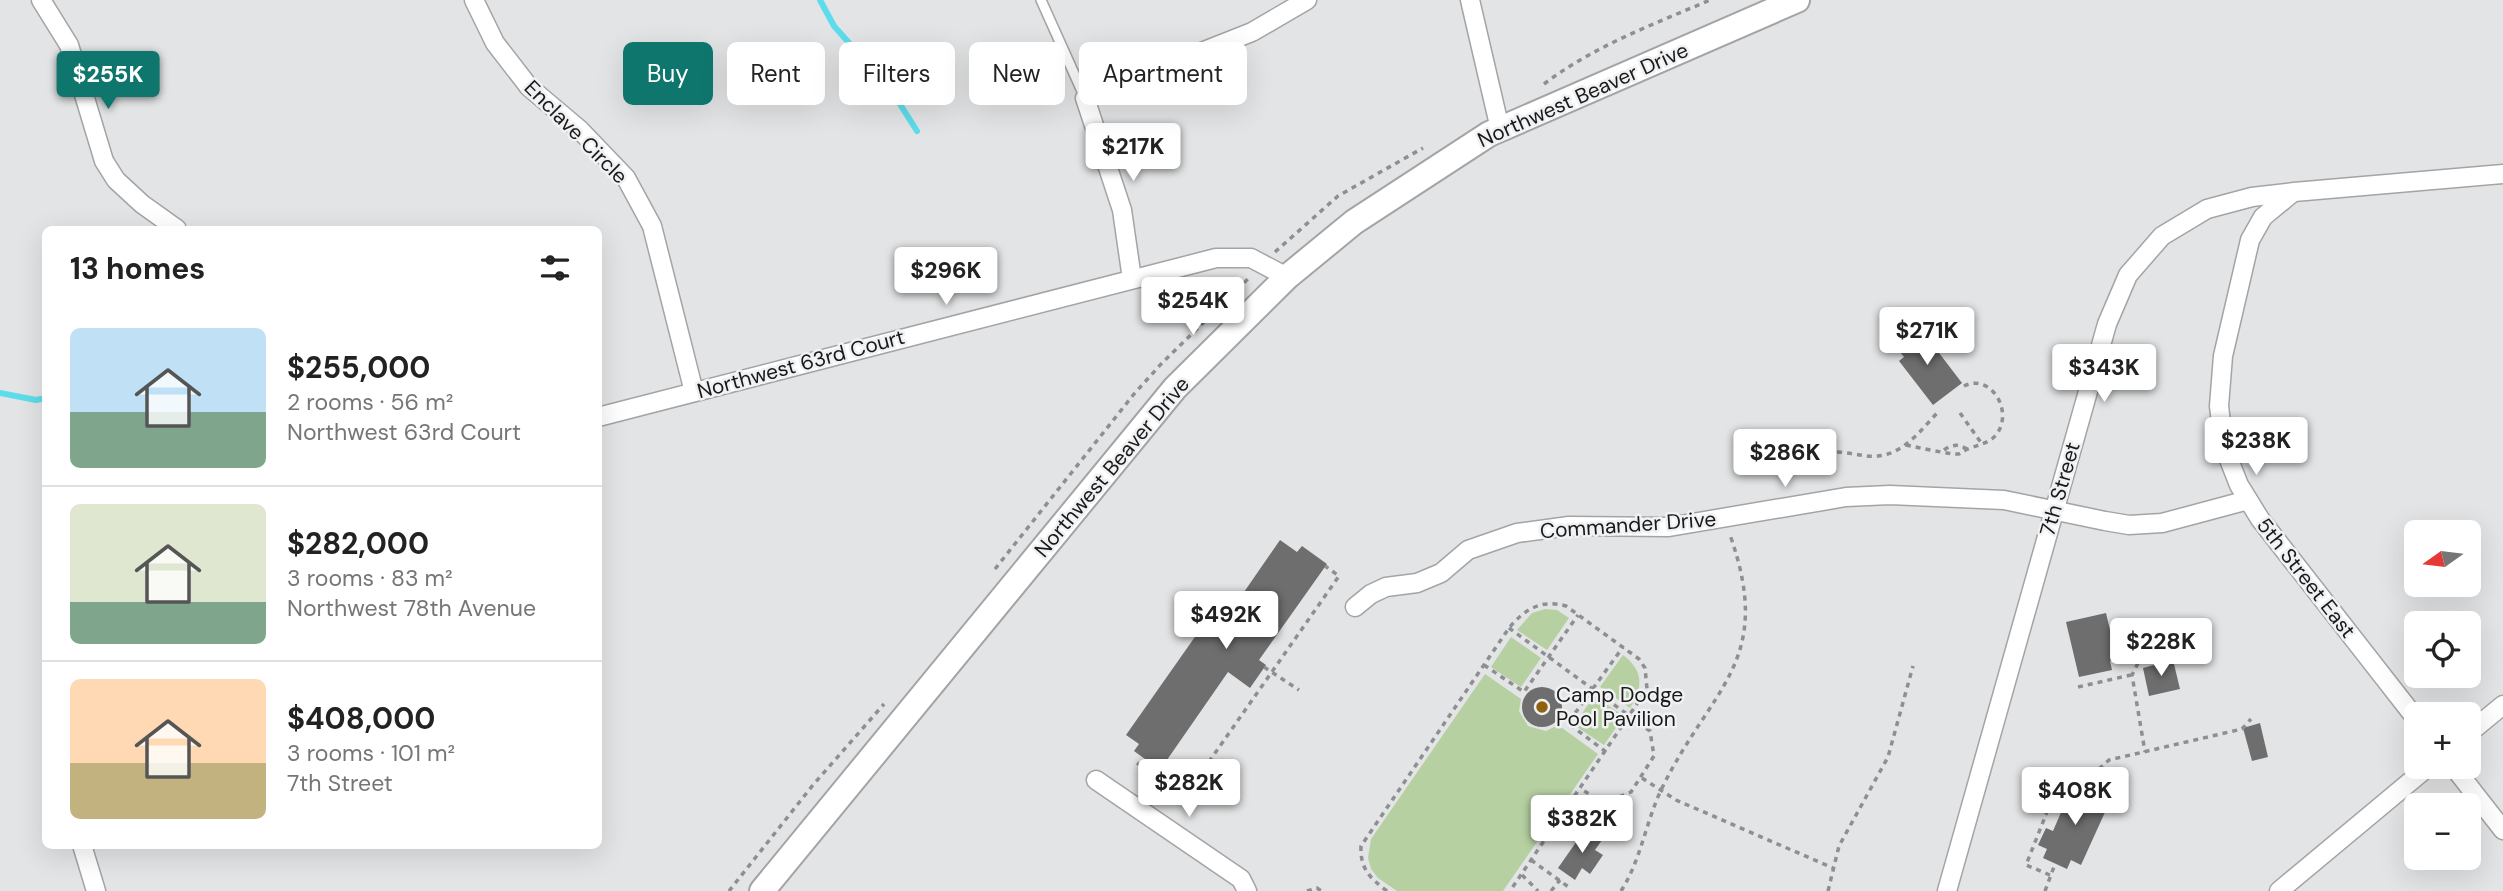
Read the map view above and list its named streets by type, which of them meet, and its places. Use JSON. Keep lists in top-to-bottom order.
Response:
{
  "streets": {
    "main road": ["Northwest Beaver Drive"],
    "street": [
      "Enclave Circle",
      "Northwest 63rd Court",
      "7th Street",
      "Commander Drive",
      "5th Street East"
    ]
  },
  "crossings": [
    ["Northwest Beaver Drive", "Northwest 63rd Court"],
    ["Enclave Circle", "Northwest 63rd Court"],
    ["7th Street", "Commander Drive"],
    ["7th Street", "5th Street East"],
    ["Commander Drive", "5th Street East"]
  ],
  "places": ["Camp Dodge Pool Pavilion"],
  "north": "left",
  "page": {
    "chip": [
      "Buy",
      "Rent",
      "Filters",
      "New",
      "Apartment"
    ],
    "price": [
      "$255K",
      "$217K",
      "$296K",
      "$254K",
      "$271K",
      "$343K",
      "$238K",
      "$286K",
      "$492K",
      "$228K",
      "$282K",
      "$408K",
      "$382K"
    ],
    "heading": "13 homes",
    "list": [
      {
        "name": "$255,000",
        "note": "2 rooms · 56 m² · Northwest 63rd Court"
      },
      {
        "name": "$282,000",
        "note": "3 rooms · 83 m² · Northwest 78th Avenue"
      },
      {
        "name": "$408,000",
        "note": "3 rooms · 101 m² · 7th Street"
      }
    ],
    "map_buttons": ["+", "−"]
  }
}
